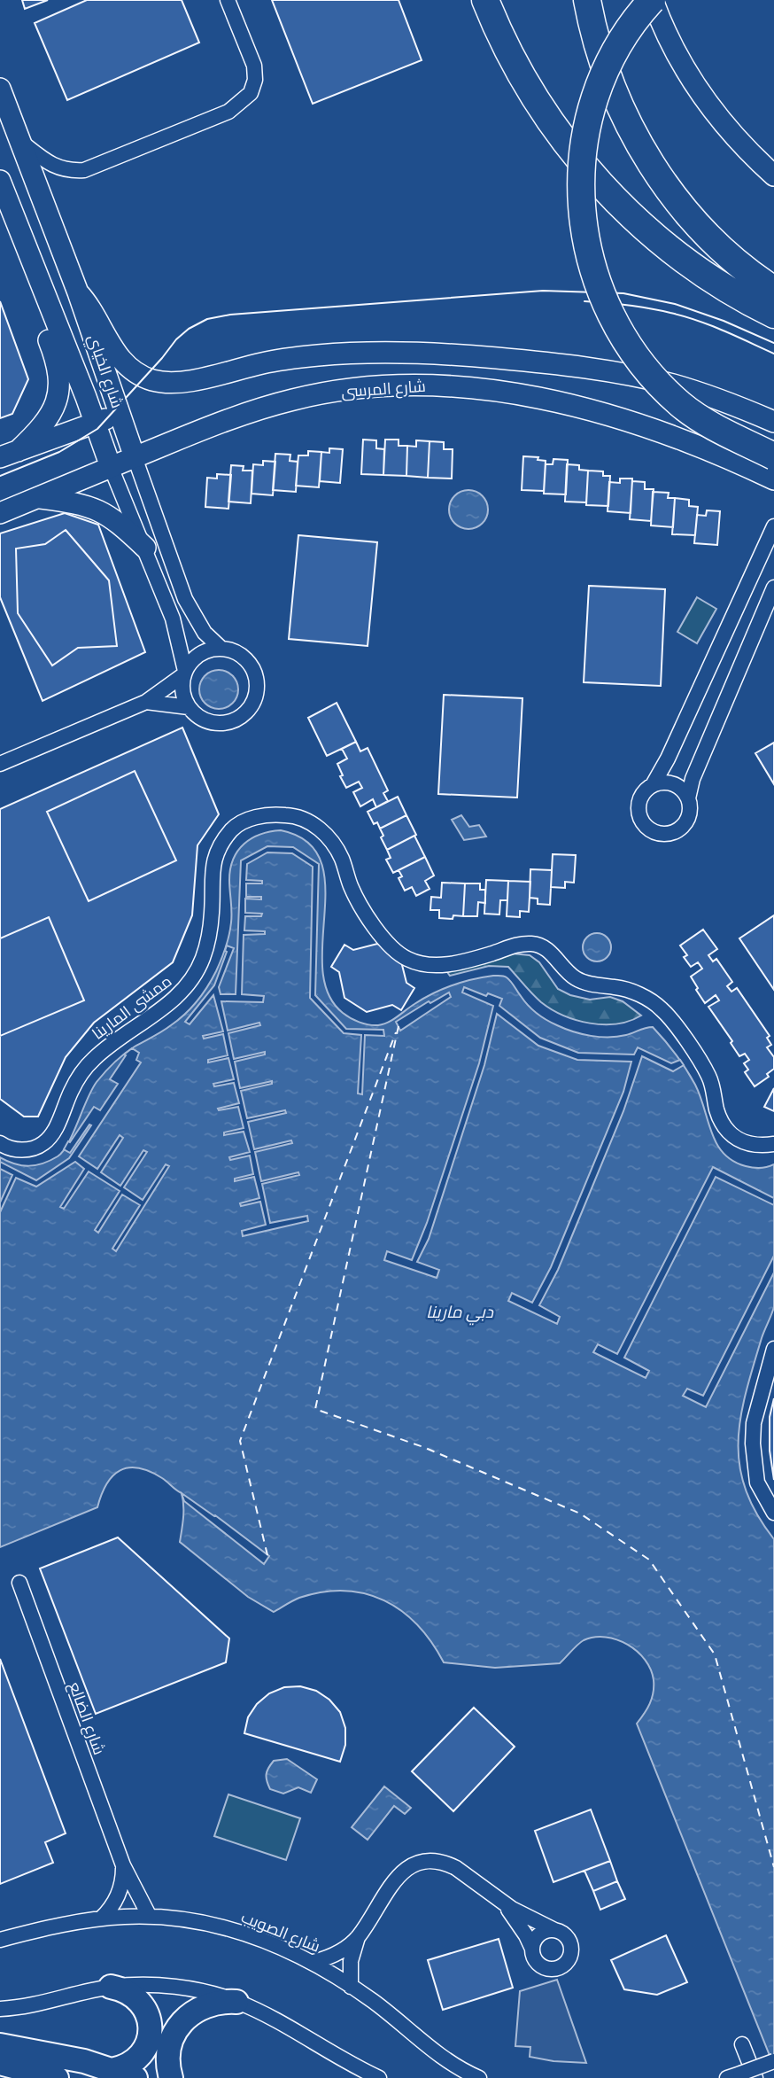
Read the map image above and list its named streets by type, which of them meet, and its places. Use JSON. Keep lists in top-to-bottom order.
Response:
{
  "streets": {
    "main road": ["شارع الخياي", "شارع المرسى"],
    "street": ["ممشى المارينا", "شارع الضالع", "شارع الصويب"]
  },
  "crossings": [
    ["شارع الخياي", "شارع المرسى"],
    ["شارع الضالع", "شارع الصويب"]
  ],
  "water": ["دبي مارينا"]
}
